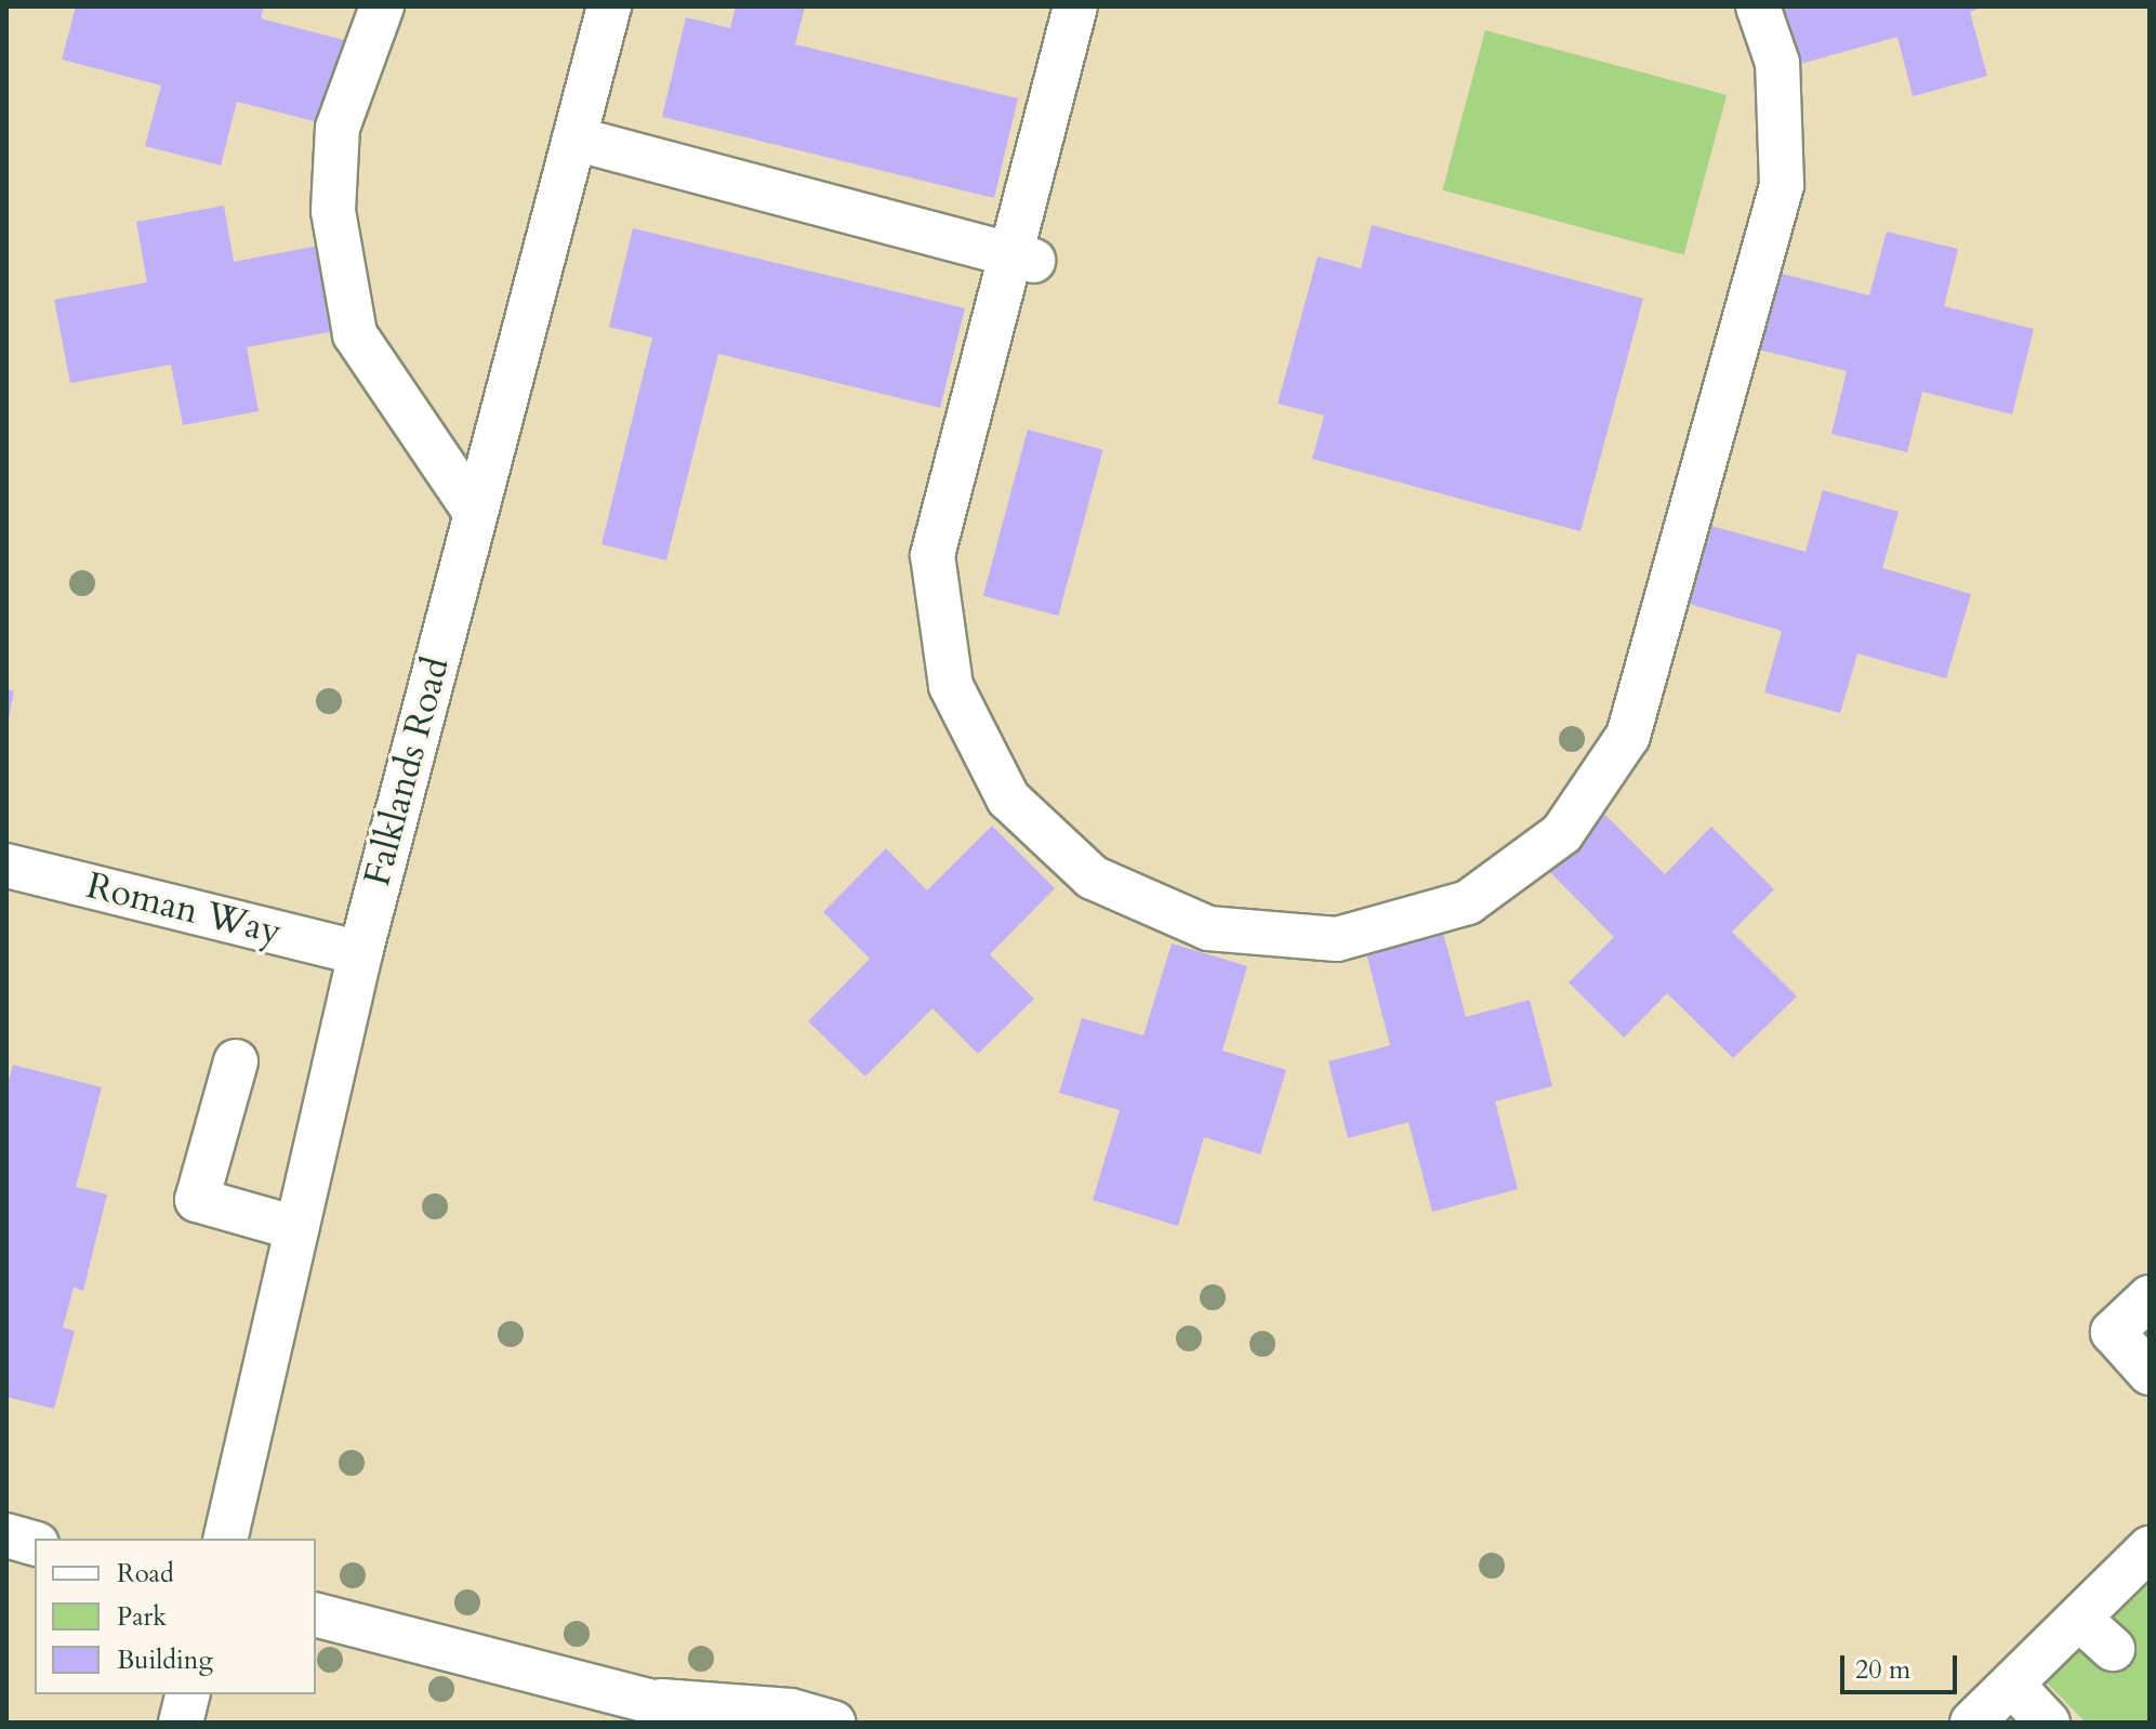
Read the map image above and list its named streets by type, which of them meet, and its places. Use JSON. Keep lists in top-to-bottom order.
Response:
{
  "streets": {
    "street": ["Falklands Road", "Roman Way"]
  },
  "crossings": [
    ["Falklands Road", "Roman Way"]
  ],
  "legend": ["Road", "Park", "Building"],
  "scale_bar": "20 m"
}
